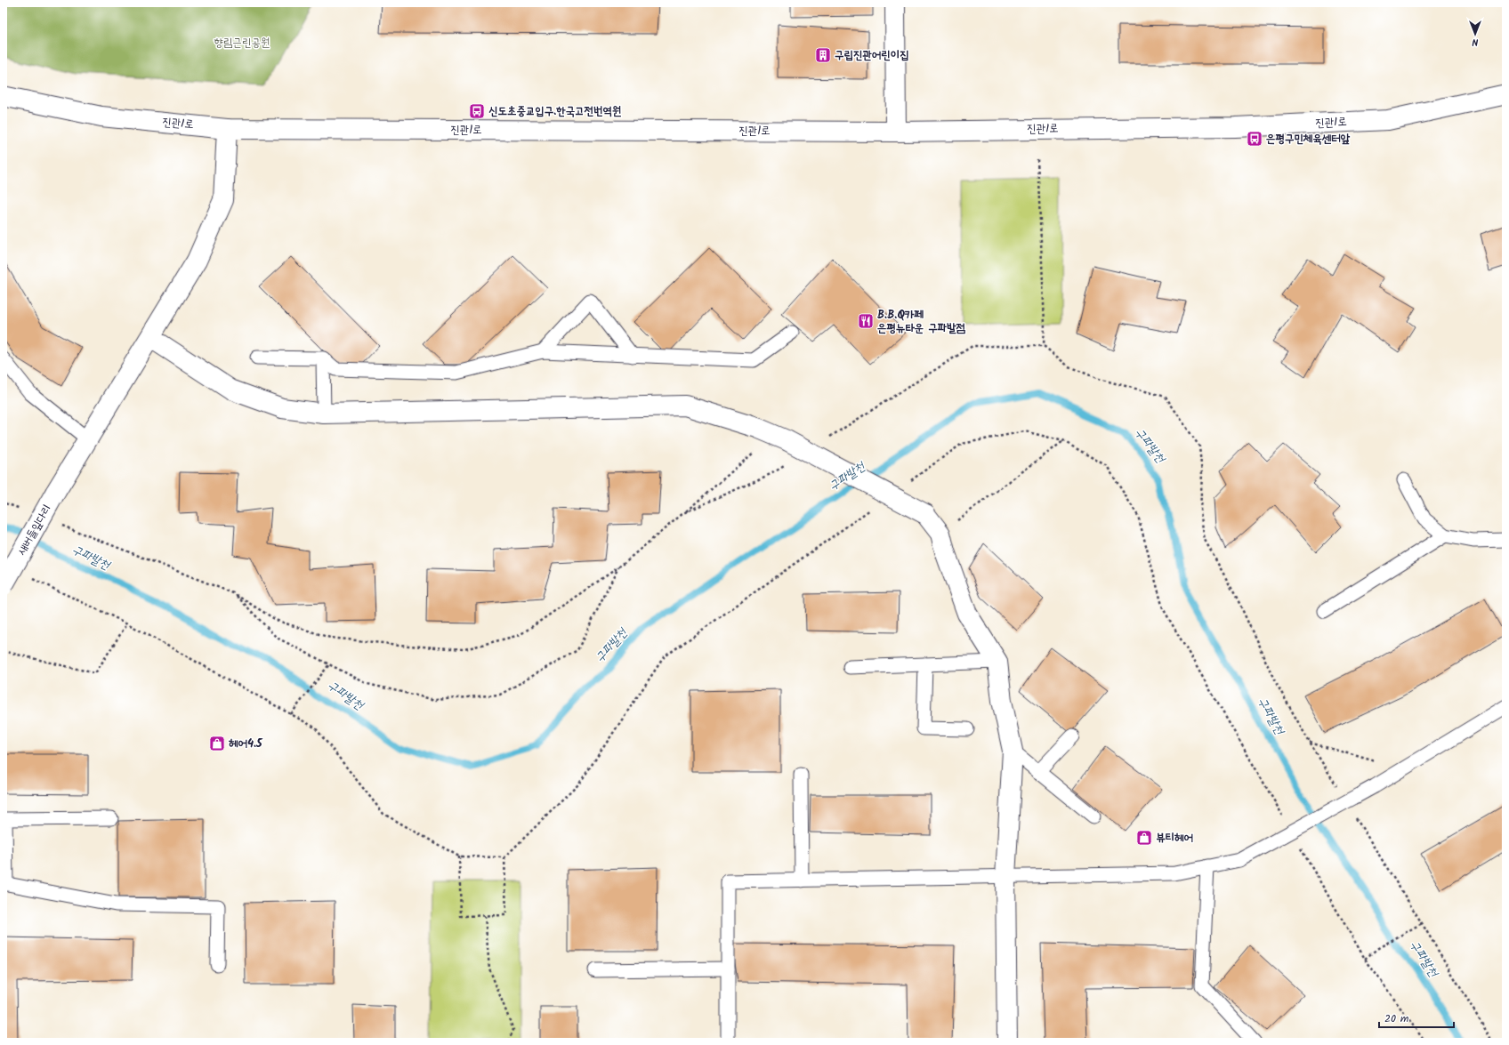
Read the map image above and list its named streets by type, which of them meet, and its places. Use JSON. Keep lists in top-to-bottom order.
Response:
{
  "streets": {
    "street": ["진관1로", "새버들잎다리"]
  },
  "crossings": [
    ["진관1로", "새버들잎다리"]
  ],
  "water": ["구파발천"],
  "parks": ["향림근린공원"],
  "places": {
    "building": ["구립진관어린이집"],
    "bus stop": ["신도초중교입구.한국고전번역원", "은평구민체육센터앞"],
    "restaurant": ["B.B.Q카페 은평뉴타운 구파발점"],
    "shop": ["헤어4.5", "뷰티헤어"]
  },
  "scale_bar": "20 m",
  "north": "bottom"
}
